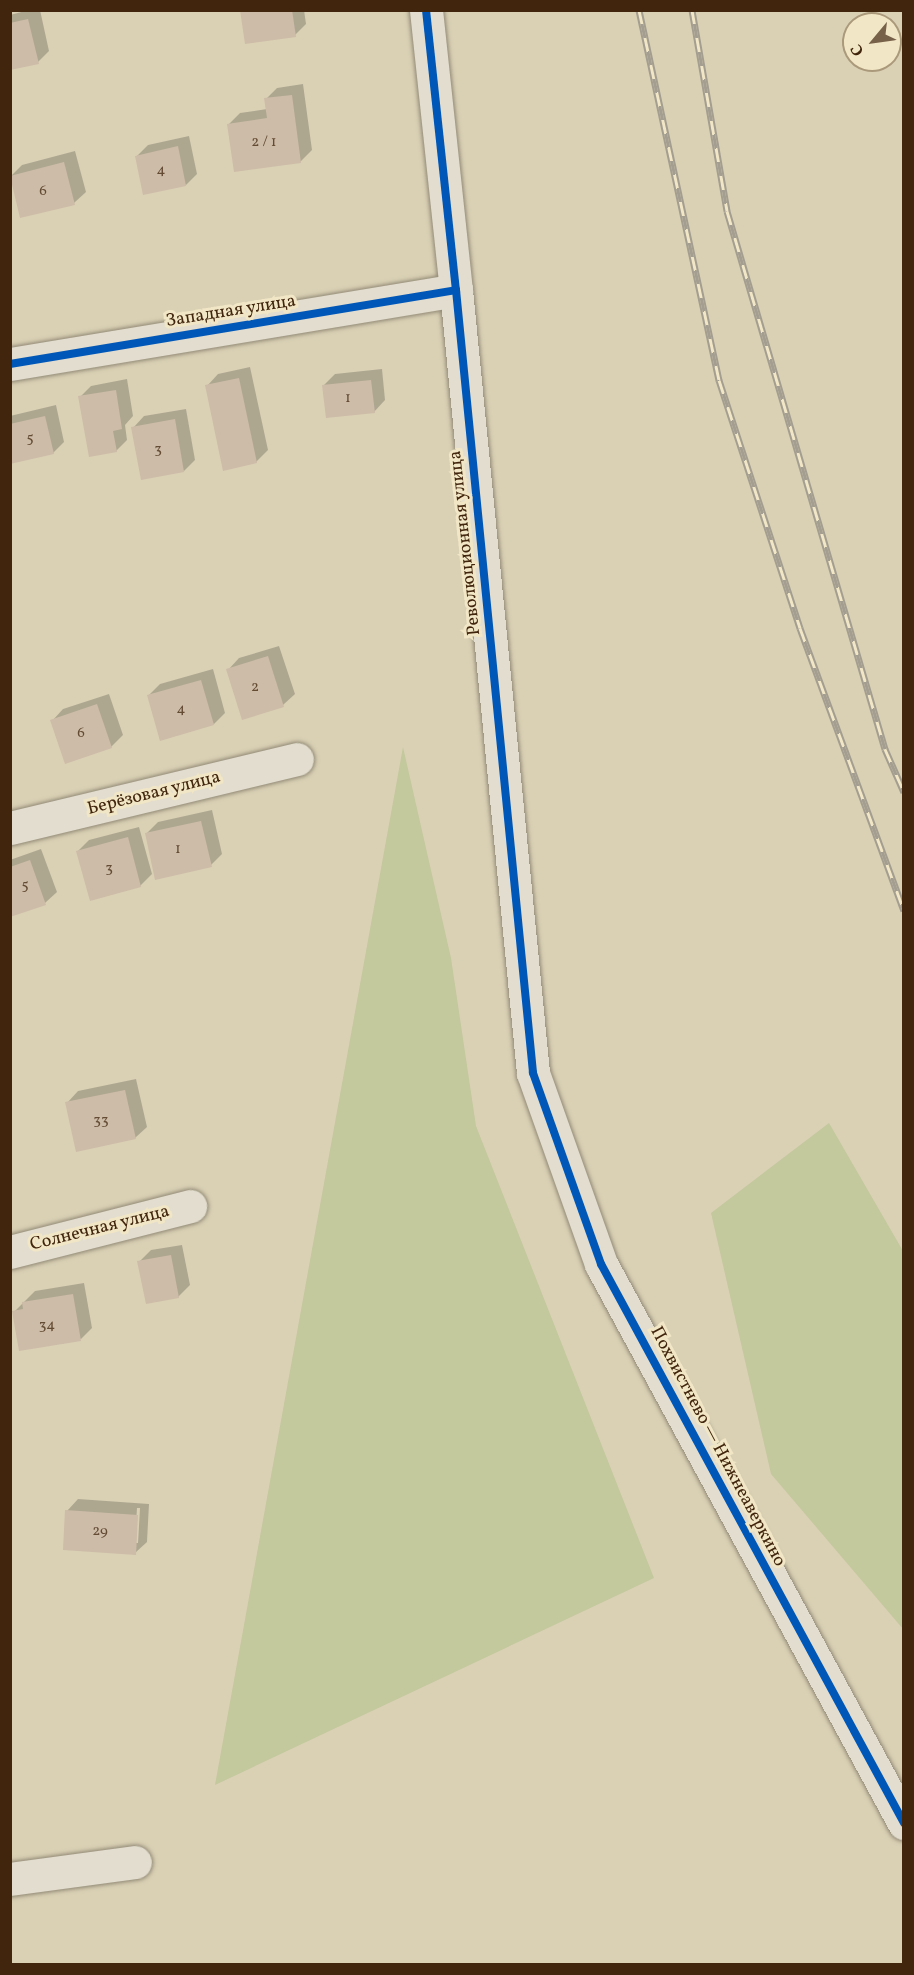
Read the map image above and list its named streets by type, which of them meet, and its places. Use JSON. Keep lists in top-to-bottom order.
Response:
{
  "streets": {
    "street": [
      "Западная улица",
      "Революционная улица",
      "Берёзовая улица",
      "Солнечная улица",
      "Похвистнево — Нижнеаверкино"
    ]
  },
  "crossings": [
    ["Западная улица", "Революционная улица"],
    ["Революционная улица", "Похвистнево — Нижнеаверкино"]
  ],
  "house_numbers": [
    "2 / 1",
    "4",
    "6",
    "1",
    "5",
    "3",
    "2",
    "4",
    "6",
    "1",
    "3",
    "5",
    "33",
    "34",
    "29"
  ],
  "north": "bottom left"
}
